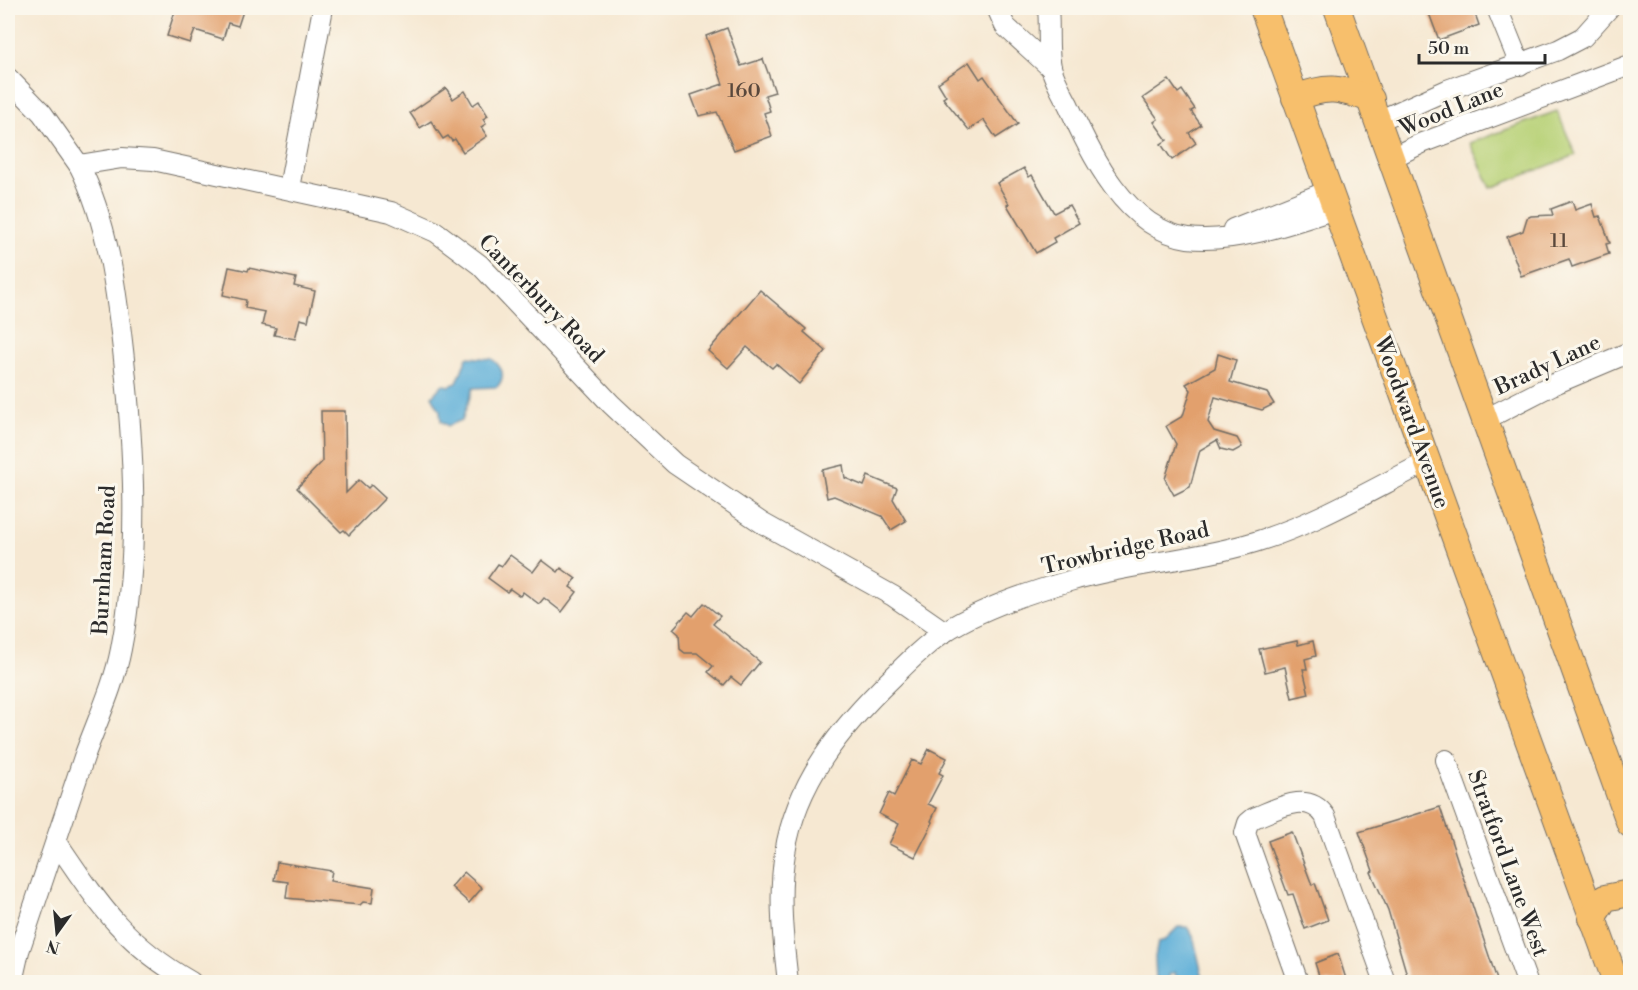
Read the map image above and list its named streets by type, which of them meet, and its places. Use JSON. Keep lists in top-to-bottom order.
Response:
{
  "streets": {
    "main road": ["Woodward Avenue"],
    "street": [
      "Wood Lane",
      "Canterbury Road",
      "Brady Lane",
      "Trowbridge Road",
      "Burnham Road",
      "Stratford Lane West"
    ]
  },
  "crossings": [
    ["Canterbury Road", "Trowbridge Road"],
    ["Canterbury Road", "Burnham Road"],
    ["Woodward Avenue", "Trowbridge Road"]
  ],
  "house_numbers": ["160", "11"],
  "scale_bar": "50 m",
  "north": "bottom"
}
